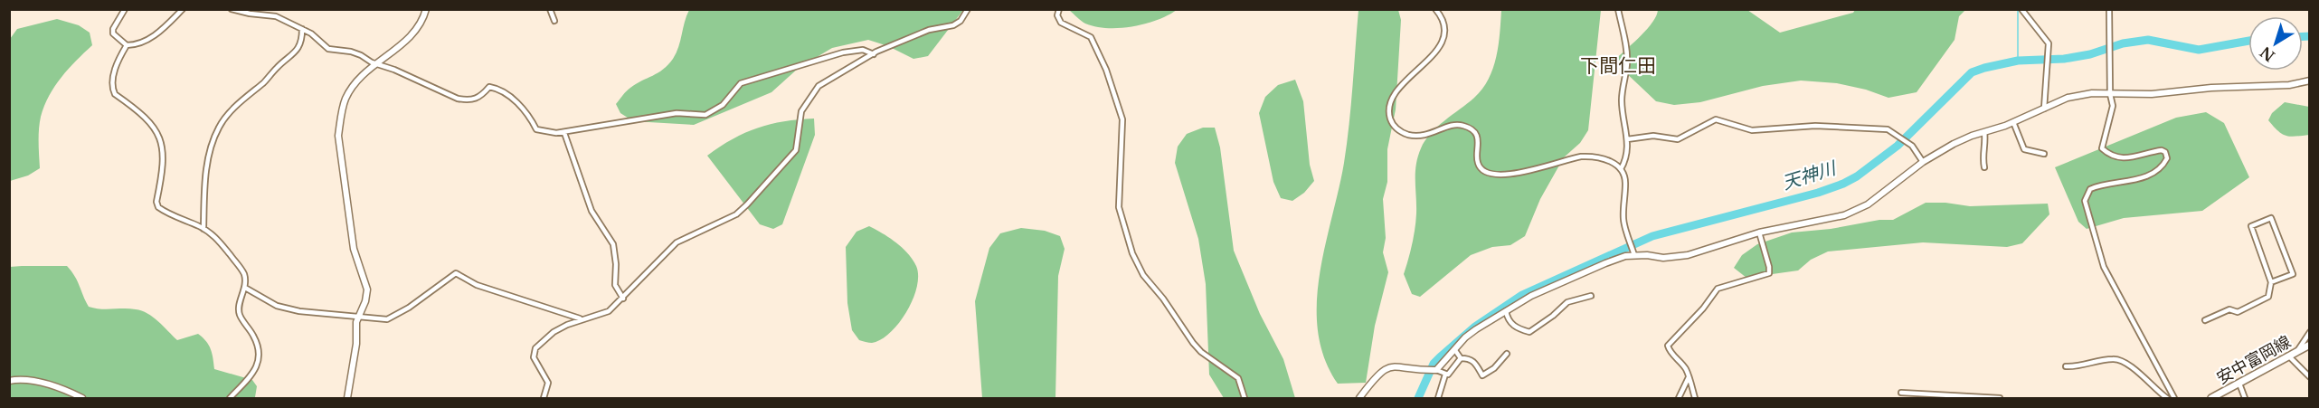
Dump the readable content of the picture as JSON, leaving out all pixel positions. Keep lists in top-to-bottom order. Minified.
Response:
{"streets":{"main road":["安中富岡線"]},"districts":["下間仁田"],"water":["天神川"],"north":"bottom left"}
